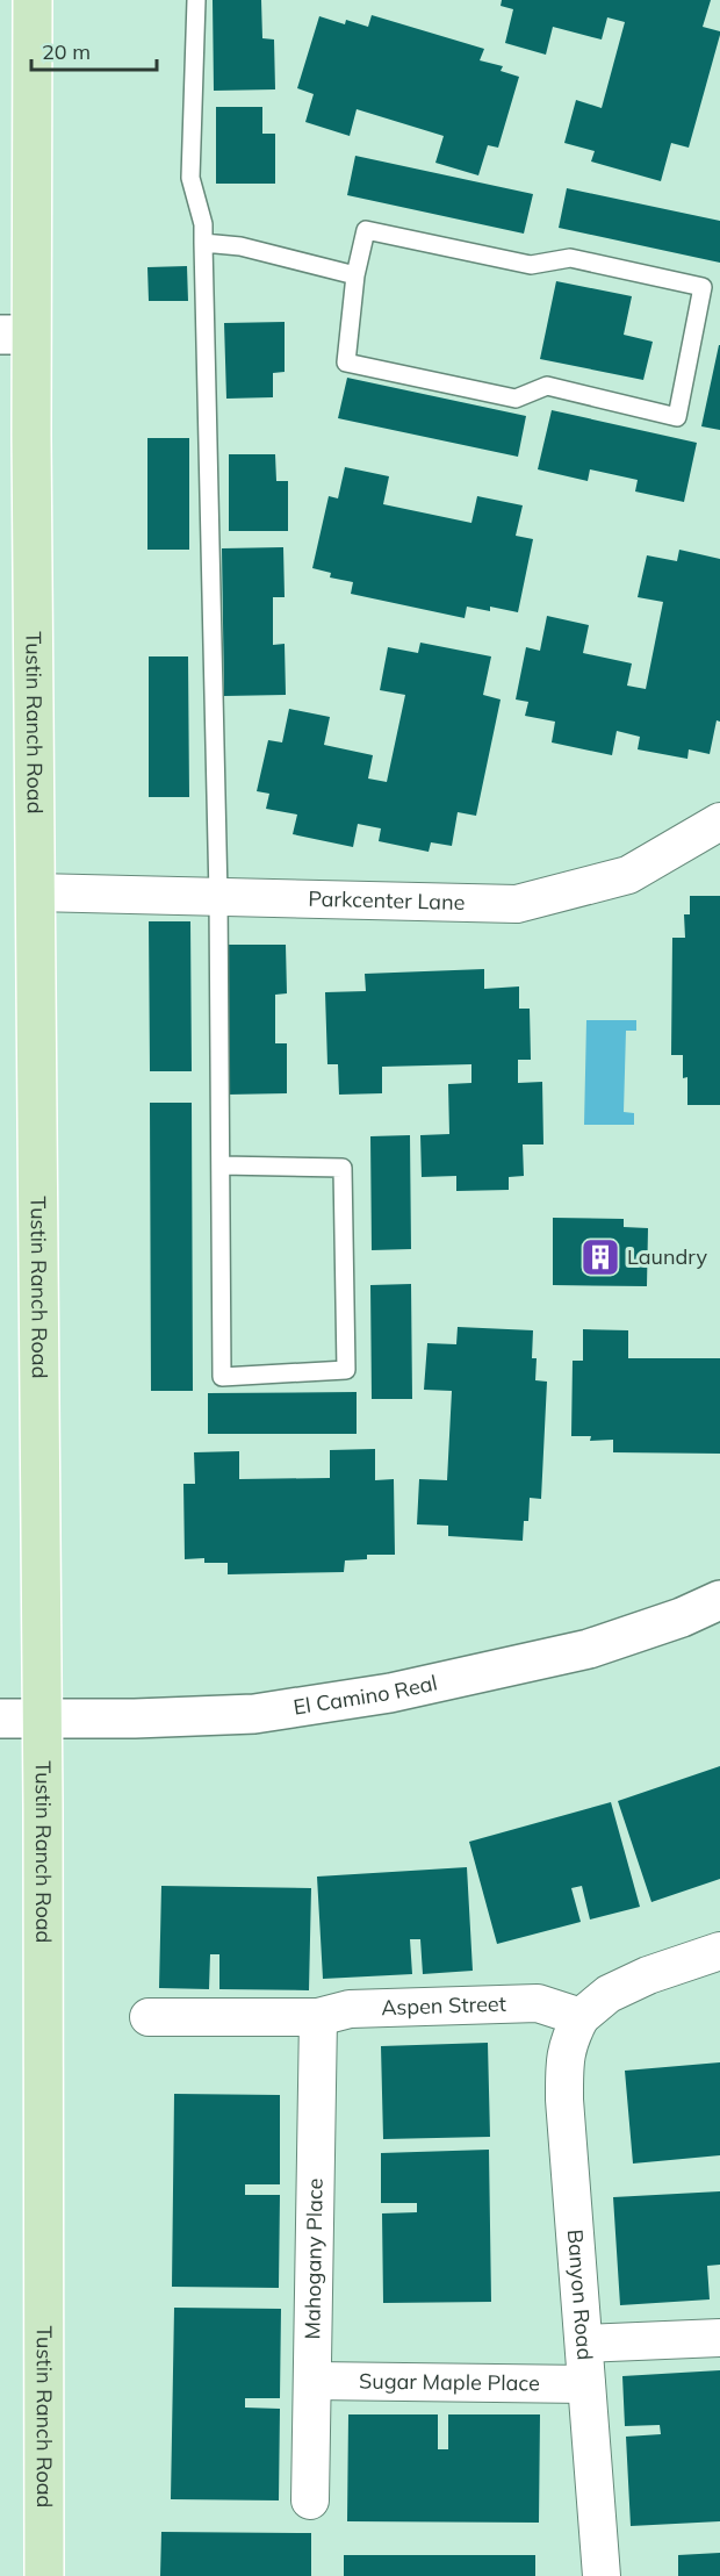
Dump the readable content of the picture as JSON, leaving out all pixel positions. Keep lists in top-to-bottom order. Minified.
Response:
{"streets":{"main road":["Tustin Ranch Road","El Camino Real"],"street":["Parkcenter Lane","Aspen Street","Mahogany Place","Banyon Road","Sugar Maple Place"]},"crossings":[["Tustin Ranch Road","Parkcenter Lane"],["Tustin Ranch Road","El Camino Real"],["Aspen Street","Mahogany Place"],["Aspen Street","Banyon Road"],["Mahogany Place","Sugar Maple Place"],["Banyon Road","Sugar Maple Place"]],"places":{"building":["Laundry"]},"scale_bar":"20 m"}
